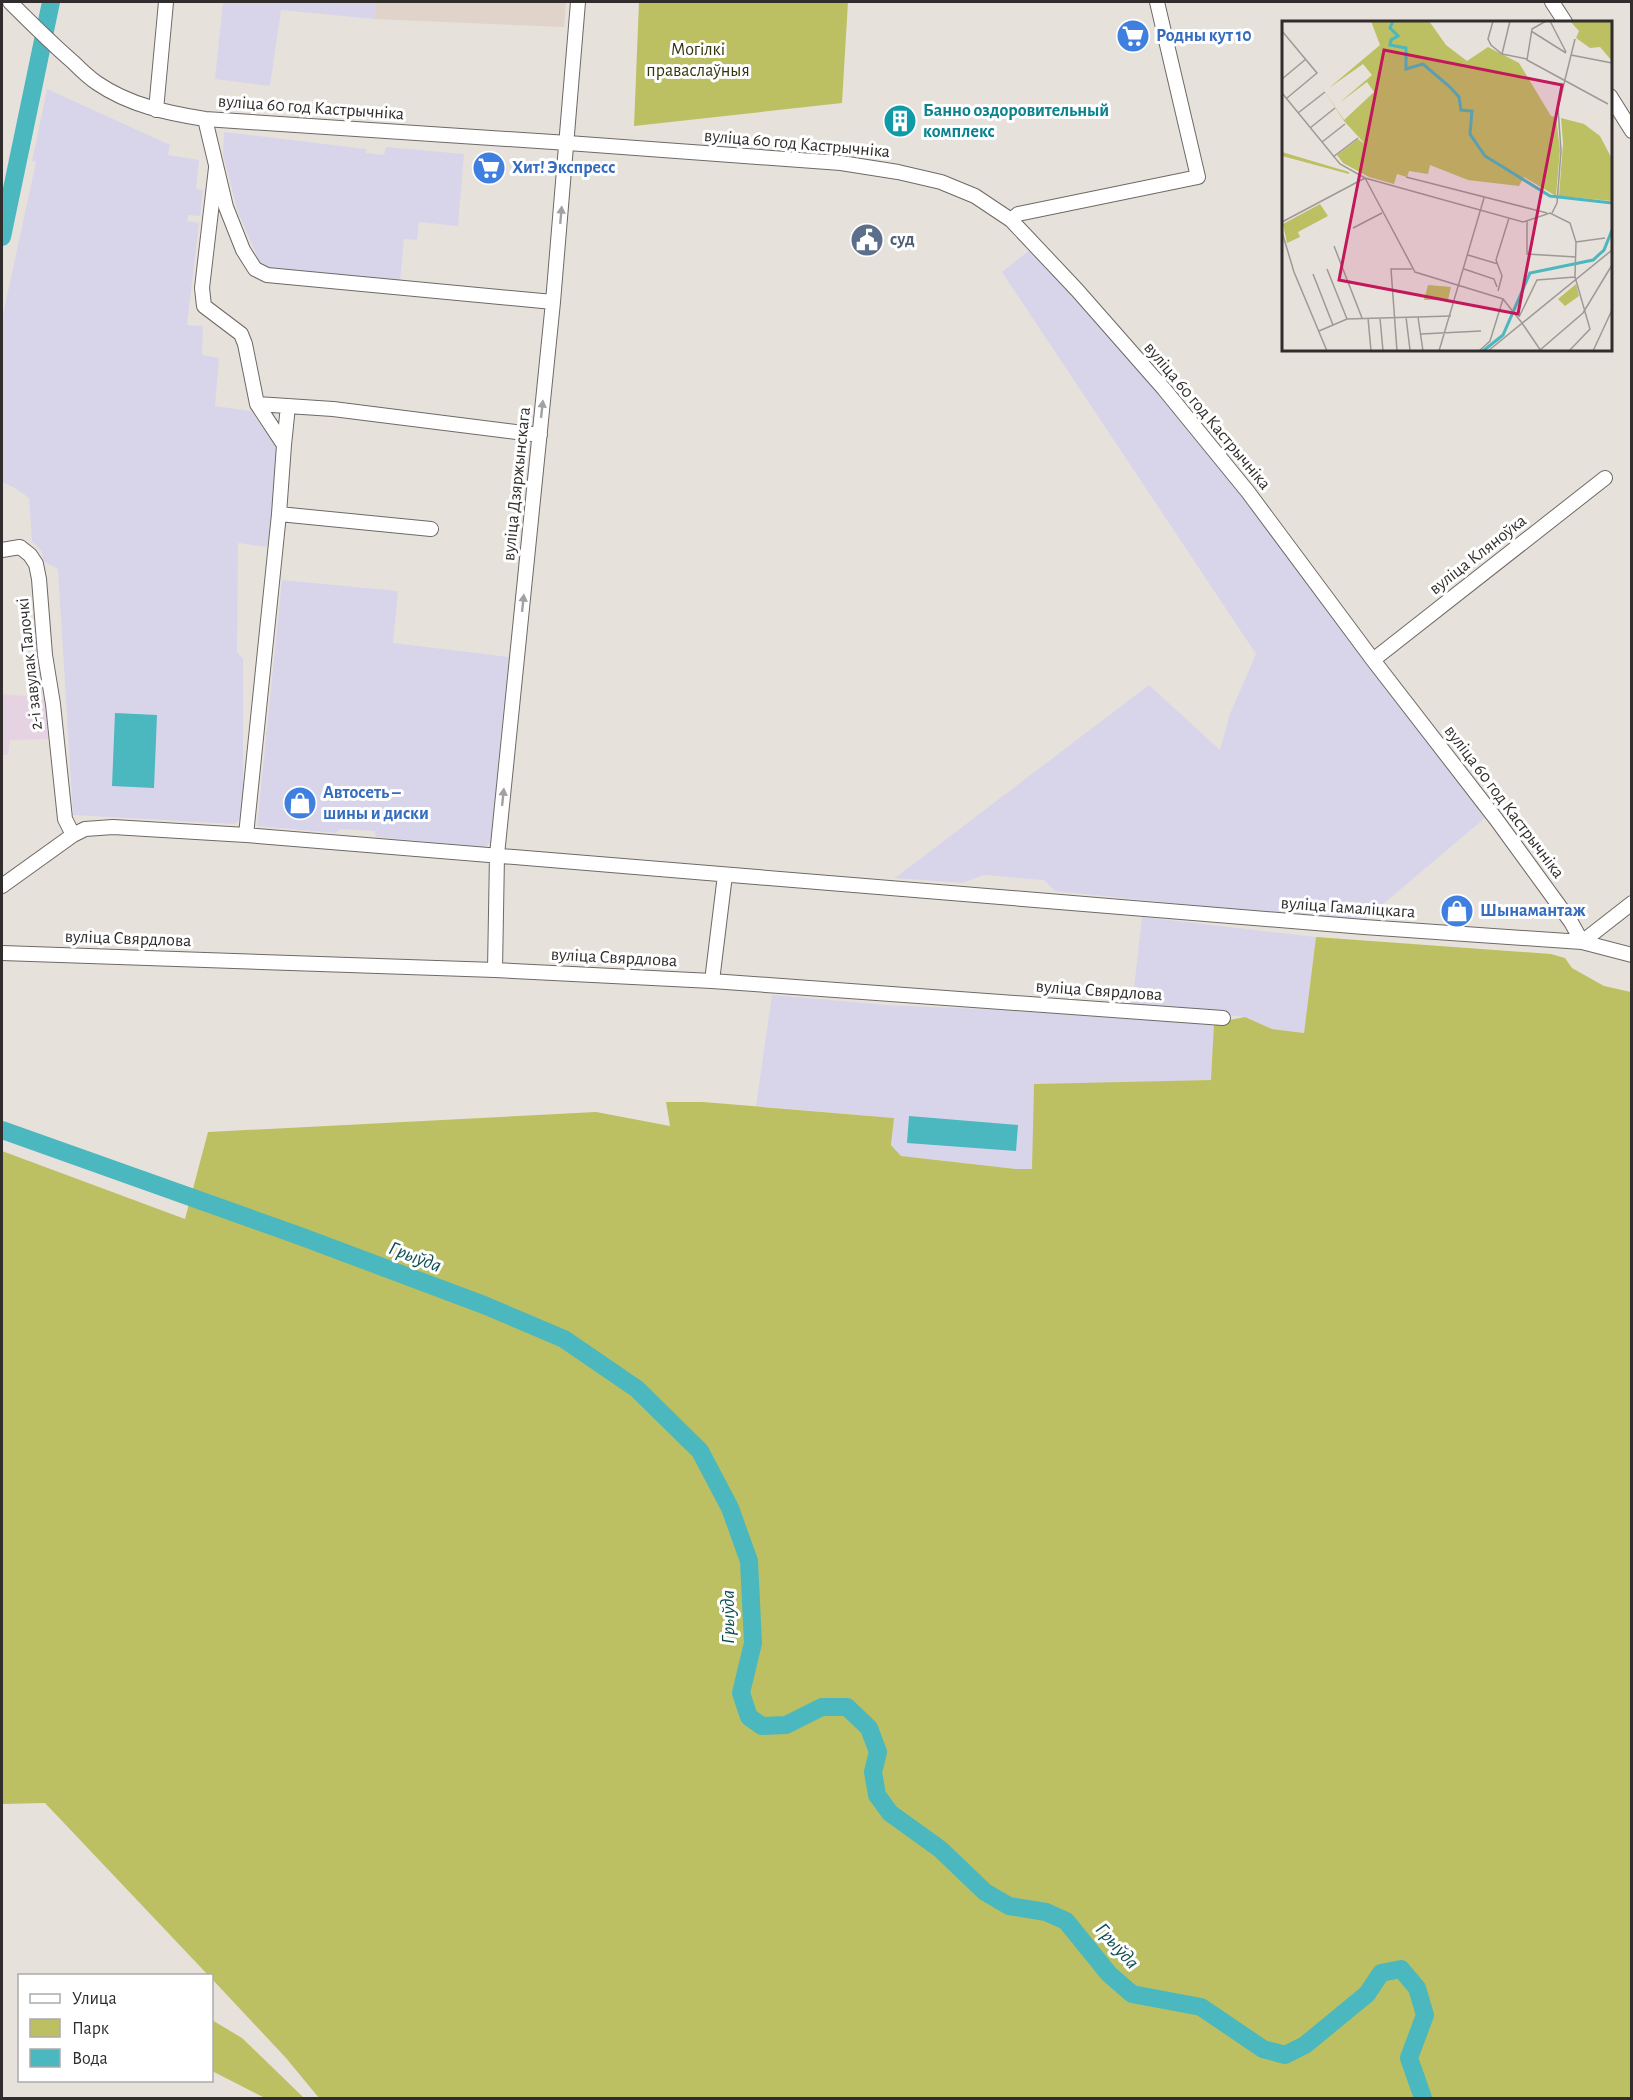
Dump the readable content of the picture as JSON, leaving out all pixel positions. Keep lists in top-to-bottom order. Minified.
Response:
{"streets":{"street":["вуліца 60 год Кастрычніка","вуліца Дзяржынскага","вуліца Кляноўка","2-і завулак Талочкі","вуліца Гамаліцкага","вуліца Свярдлова"]},"crossings":[["вуліца 60 год Кастрычніка","вуліца Дзяржынскага"],["вуліца 60 год Кастрычніка","вуліца Кляноўка"],["вуліца 60 год Кастрычніка","вуліца Гамаліцкага"],["вуліца Дзяржынскага","вуліца Свярдлова"]],"one_way":["вуліца Дзяржынскага"],"water":["Грыўда"],"parks":["Могілкі праваслаўныя"],"places":{"supermarket":["Родны кут 10","Хит! Экспресс"],"building":["Банно оздоровительный комплекс"],"public building":["суд"],"shop":["Автосеть – шины и диски","Шынамантаж"]},"legend":["Улица","Парк","Вода"]}
